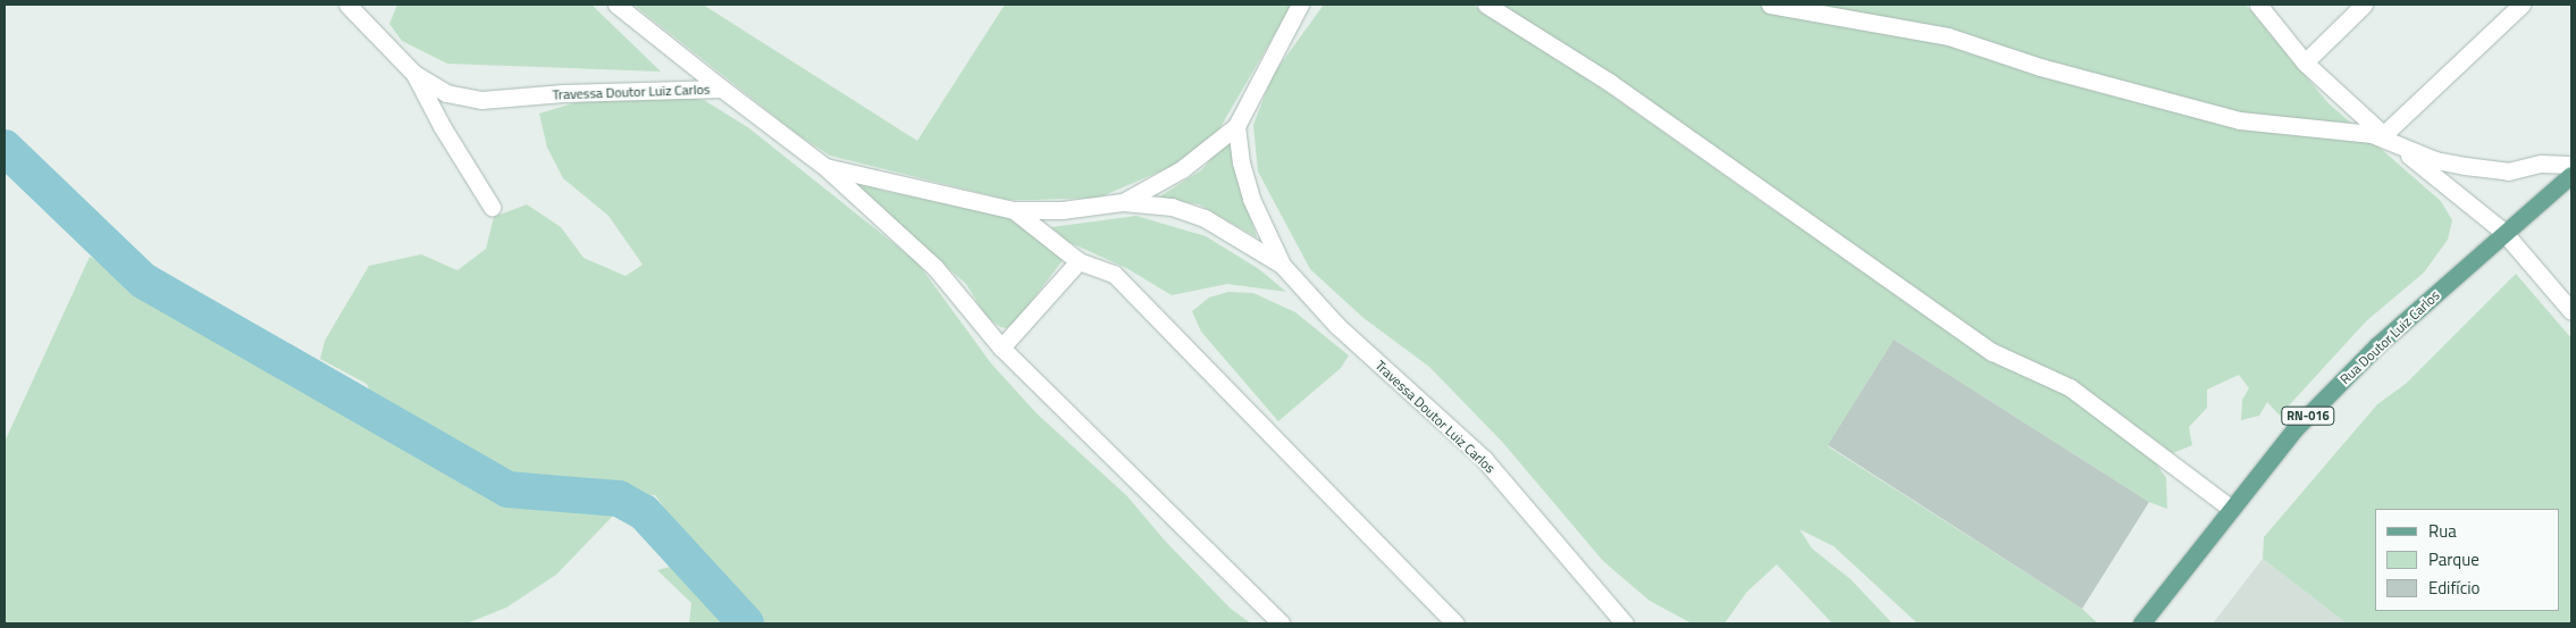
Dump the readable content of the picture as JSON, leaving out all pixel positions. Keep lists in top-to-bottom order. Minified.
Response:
{"streets":{"main road":["Rua Doutor Luiz Carlos","RN-016"],"street":["Travessa Doutor Luiz Carlos"]},"legend":["Rua","Parque","Edifício"]}
